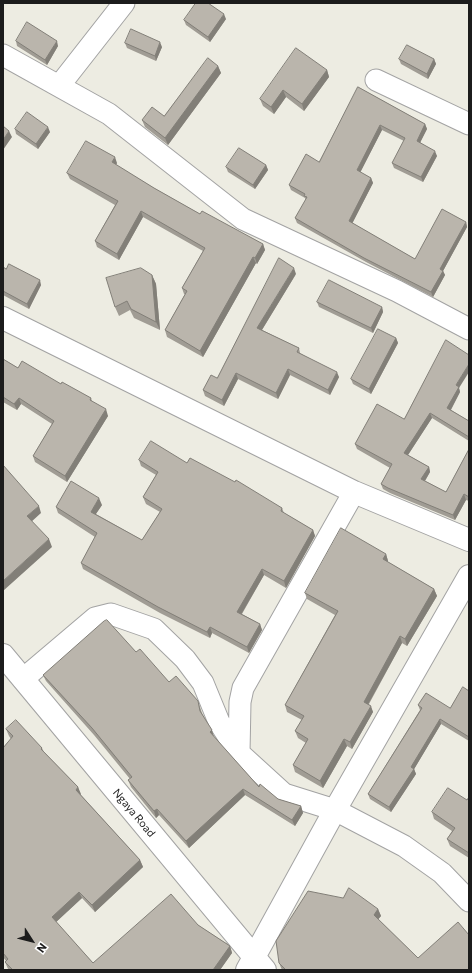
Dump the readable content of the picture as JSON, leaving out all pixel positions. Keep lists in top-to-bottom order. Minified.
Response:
{"streets":{"street":["Ngaya Road"]},"north":"bottom right"}
